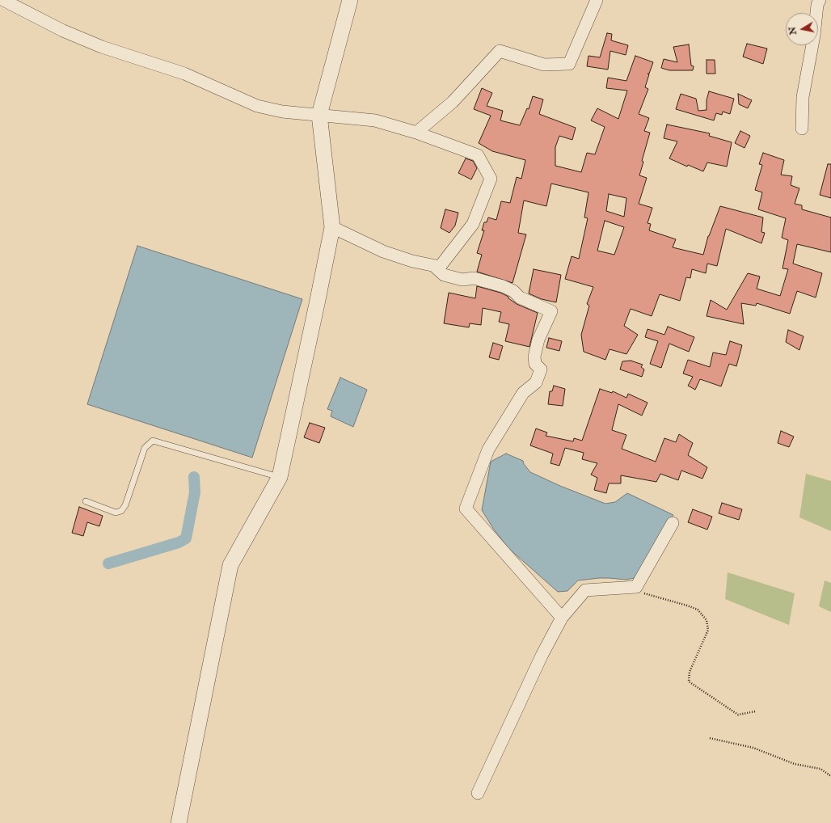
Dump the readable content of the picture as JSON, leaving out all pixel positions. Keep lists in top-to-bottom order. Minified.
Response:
{"north":"left"}
